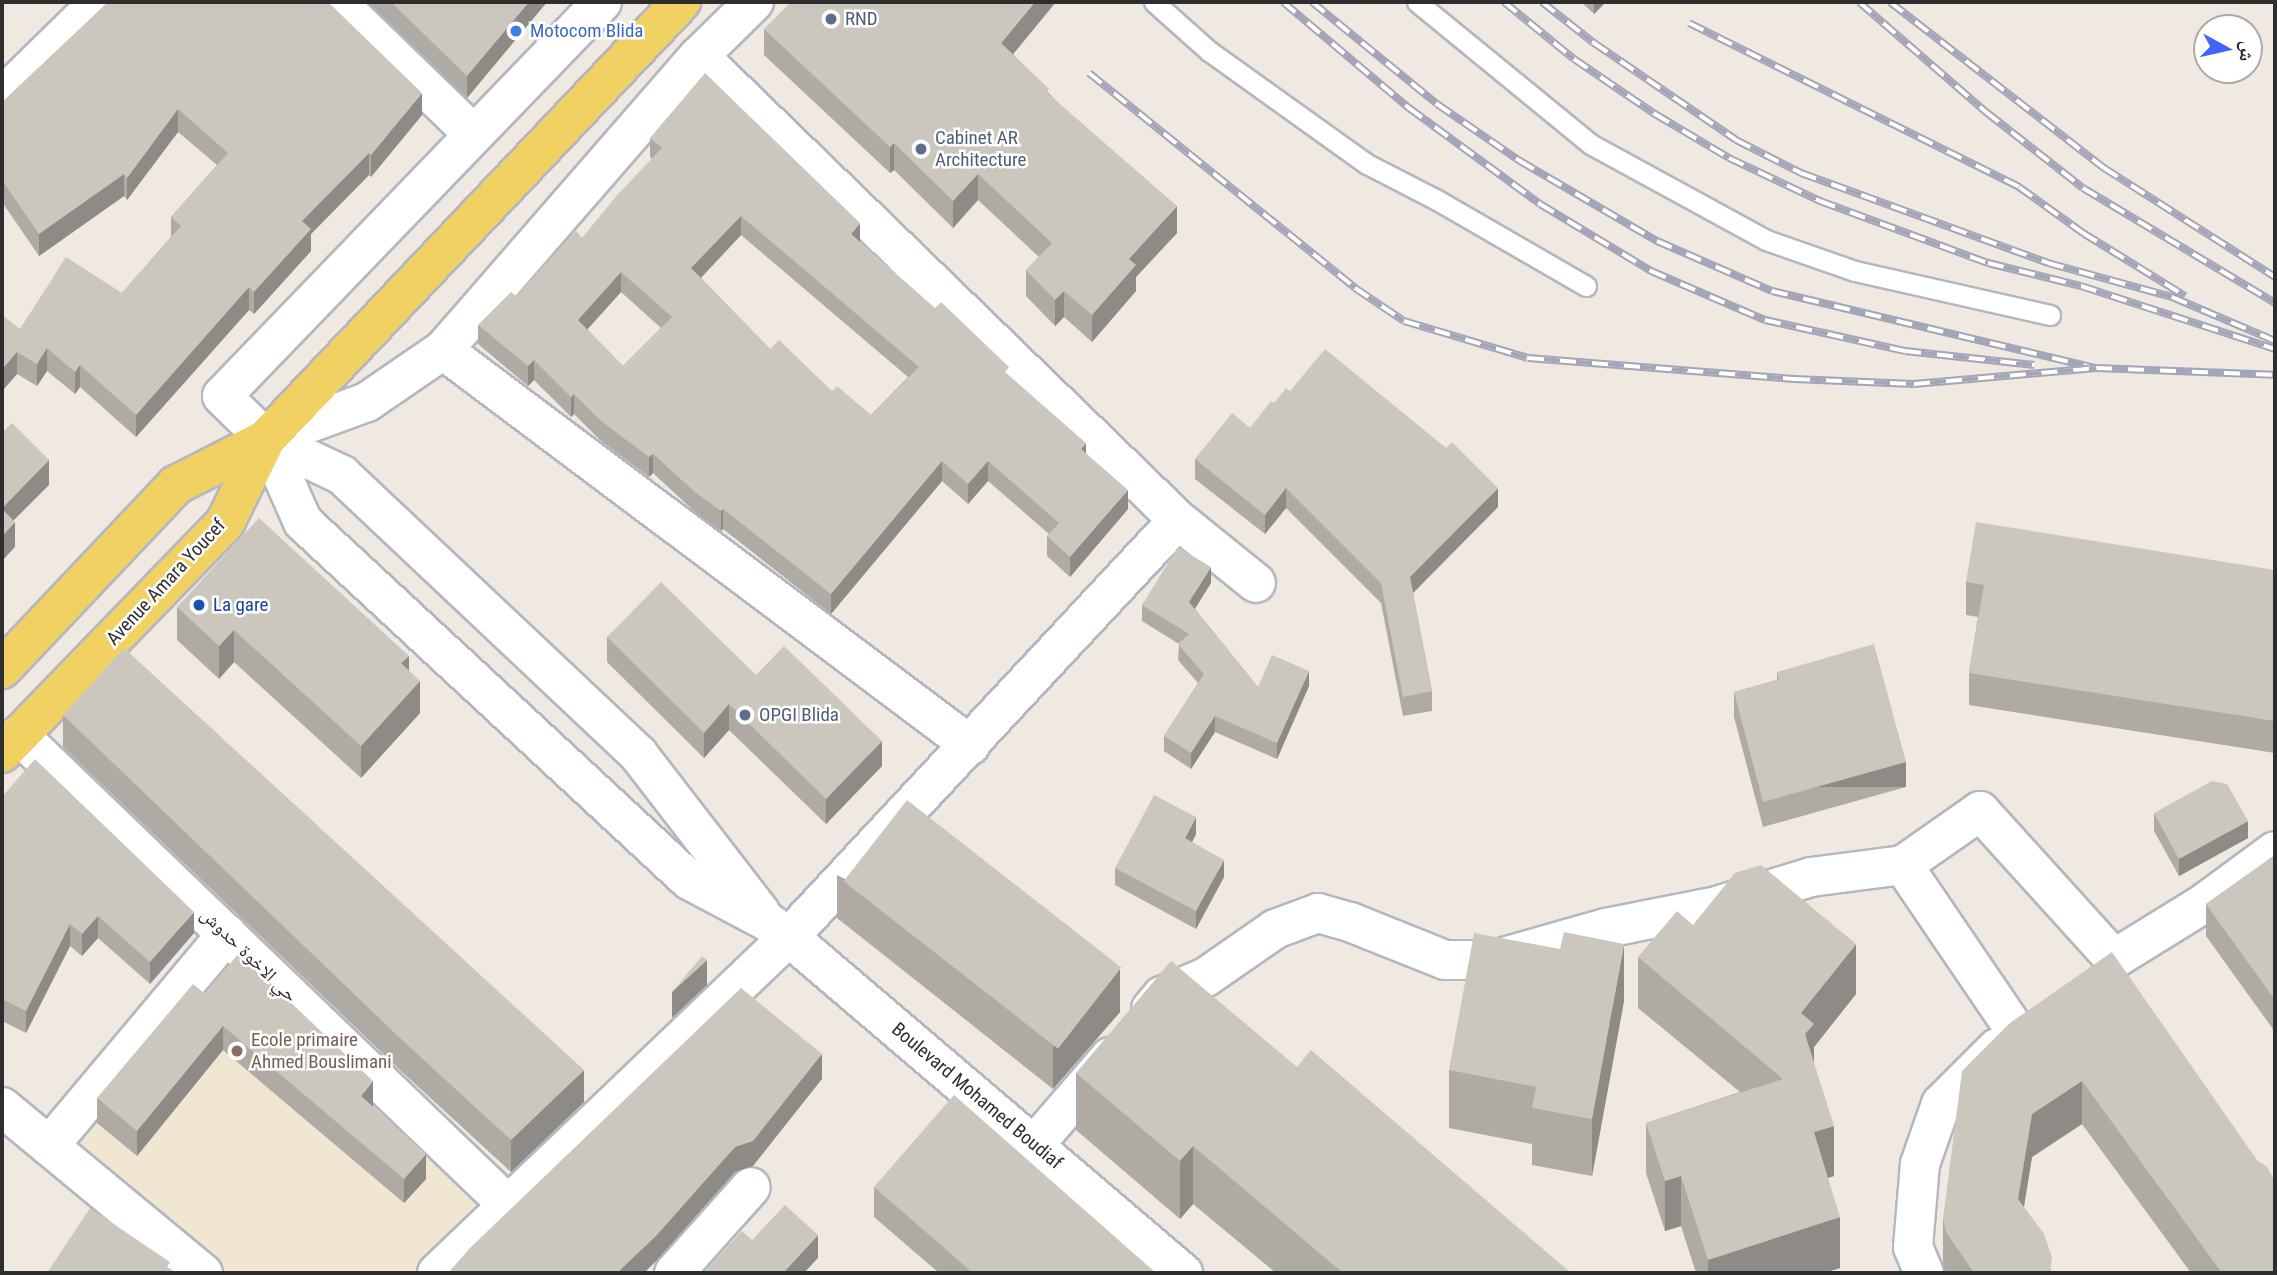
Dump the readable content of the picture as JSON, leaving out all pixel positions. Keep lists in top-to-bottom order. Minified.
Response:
{"streets":{"main road":["Avenue Amara Youcef"],"street":["حي الاخوة حدوش","Boulevard Mohamed Boudiaf"]},"crossings":[["Avenue Amara Youcef","حي الاخوة حدوش"]],"places":["RND","Motocom Blida","Cabinet AR Architecture","La gare","OPGI Blida","Ecole primaire Ahmed Bouslimani"],"north":"right"}
